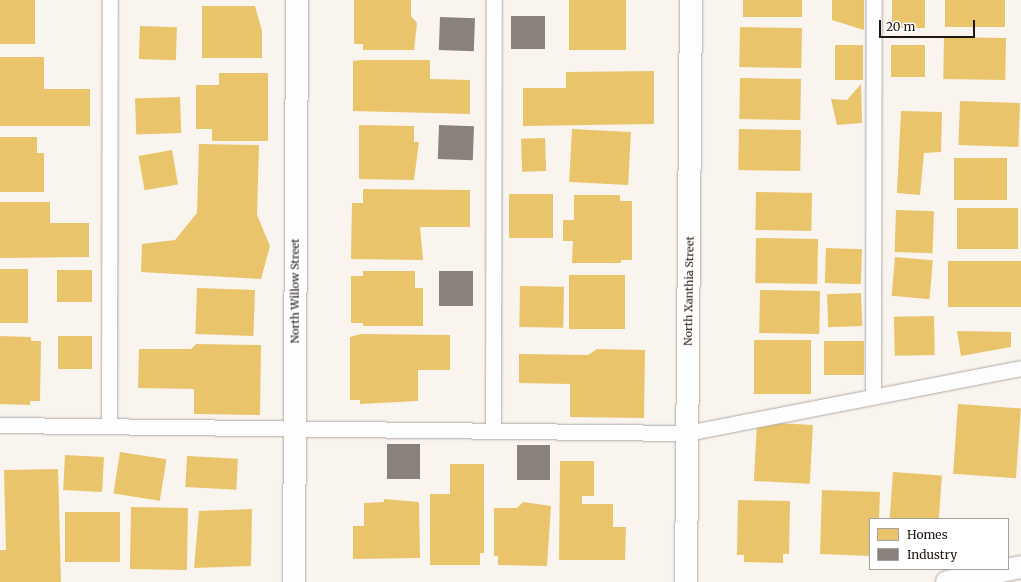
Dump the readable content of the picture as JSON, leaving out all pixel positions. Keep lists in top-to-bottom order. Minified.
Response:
{"streets":{"street":["North Willow Street","North Xanthia Street"]},"legend":["Homes","Industry"],"scale_bar":"20 m"}
